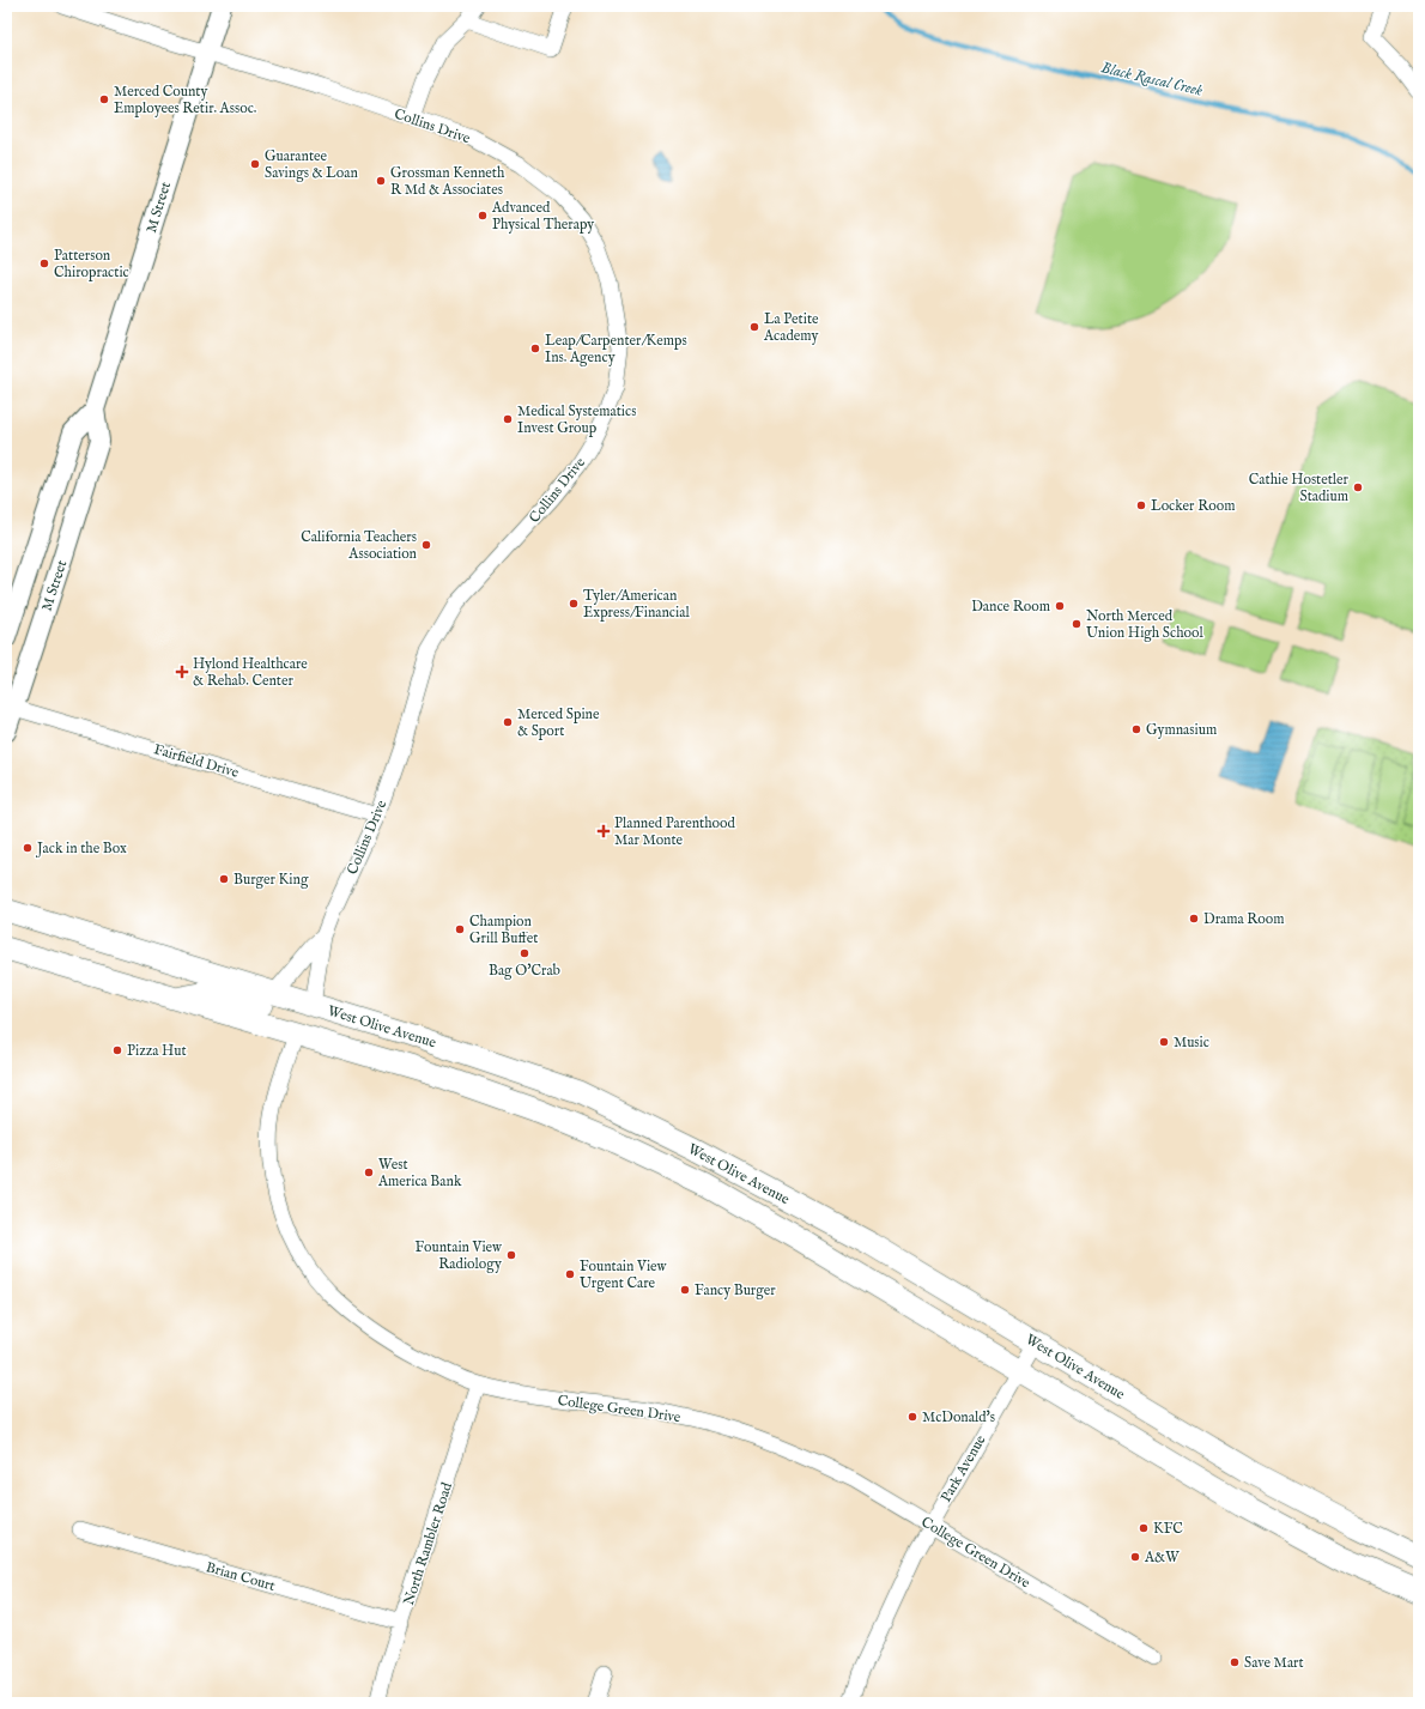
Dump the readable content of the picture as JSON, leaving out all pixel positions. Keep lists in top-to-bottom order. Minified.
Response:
{"streets":{"main road":["West Olive Avenue"],"street":["Collins Drive","M Street","Fairfield Drive","College Green Drive","Park Avenue","North Rambler Road","Brian Court"]},"crossings":[["Collins Drive","M Street"],["Collins Drive","Fairfield Drive"],["Collins Drive","West Olive Avenue"],["M Street","Fairfield Drive"],["West Olive Avenue","College Green Drive"],["West Olive Avenue","Park Avenue"],["College Green Drive","Park Avenue"],["College Green Drive","North Rambler Road"],["North Rambler Road","Brian Court"]],"water":["Black Rascal Creek"],"places":{"other":["Merced County Employees Retir. Assoc.","Guarantee Savings & Loan","Grossman Kenneth R Md & Associates","Advanced Physical Therapy","Patterson Chiropractic","La Petite Academy","Leap/Carpenter/Kemps Ins. Agency","Medical Systematics Invest Group","Cathie Hostetler Stadium","Locker Room","California Teachers Association","Tyler/American Express/Financial","Dance Room","North Merced Union High School","Merced Spine & Sport","Gymnasium","Jack in the Box","Burger King","Drama Room","Champion Grill Buffet","Bag O'Crab","Music","Pizza Hut","West America Bank","Fountain View Radiology","Fountain View Urgent Care","Fancy Burger","McDonald's","KFC","A&W","Save Mart"],"health":["Hylond Healthcare & Rehab. Center","Planned Parenthood Mar Monte"]}}
